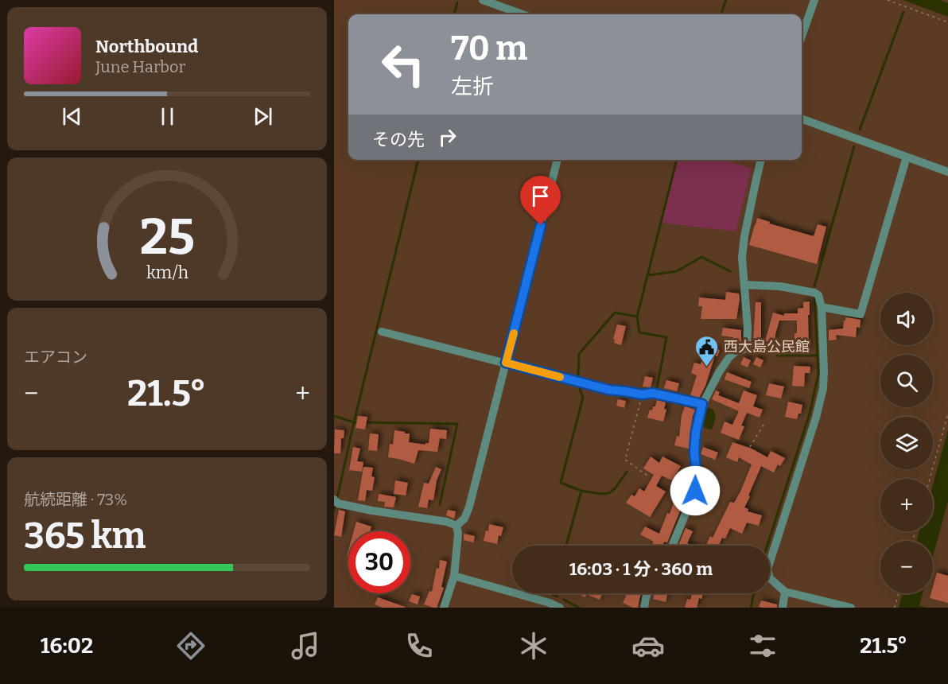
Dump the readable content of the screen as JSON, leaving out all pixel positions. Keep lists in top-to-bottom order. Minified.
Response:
{"places":{"public building":["西大島公民館"]},"page":{"turn":["70 m","左折"],"song":["Northbound","June Harbor"],"then":"その先","map_buttons":["+","−"],"tile":["エアコン",["航続距離 · 73%","365 km"]],"heat":["−","21.5°","+"],"limit":"30","trip":"16:03 · 1 分 · 360 m","tabs":["16:02","21.5°"],"gauge":["25","km/h"]}}
